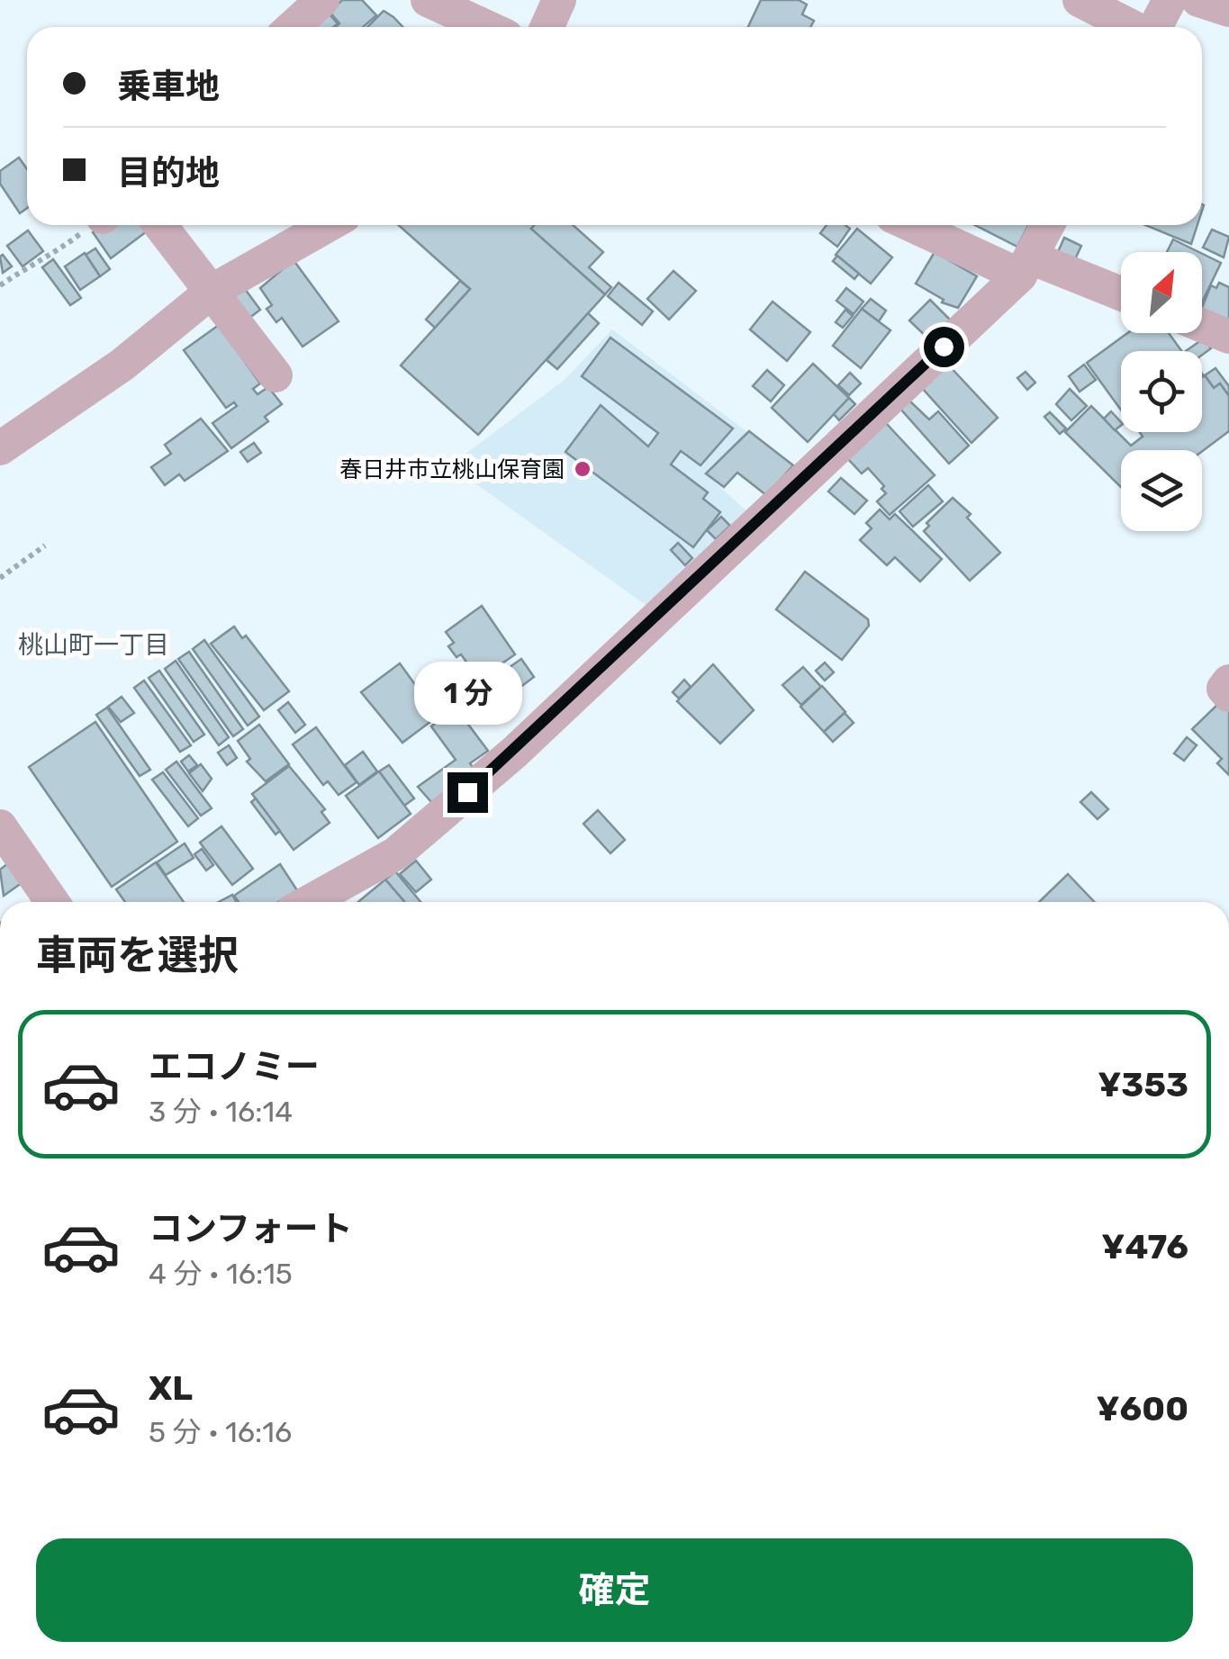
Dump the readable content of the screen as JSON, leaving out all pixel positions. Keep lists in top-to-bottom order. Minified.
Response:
{"districts":["桃山町一丁目"],"places":["春日井市立桃山保育園"],"north":"top right","page":{"banner":["乗車地","目的地"],"bubble":"1 分","heading":"車両を選択","list":[{"name":"エコノミー","note":"3 分 · 16:14","value":"¥353"},{"name":"コンフォート","note":"4 分 · 16:15","value":"¥476"},{"name":"XL","note":"5 分 · 16:16","value":"¥600"}],"buttons":"確定"}}
